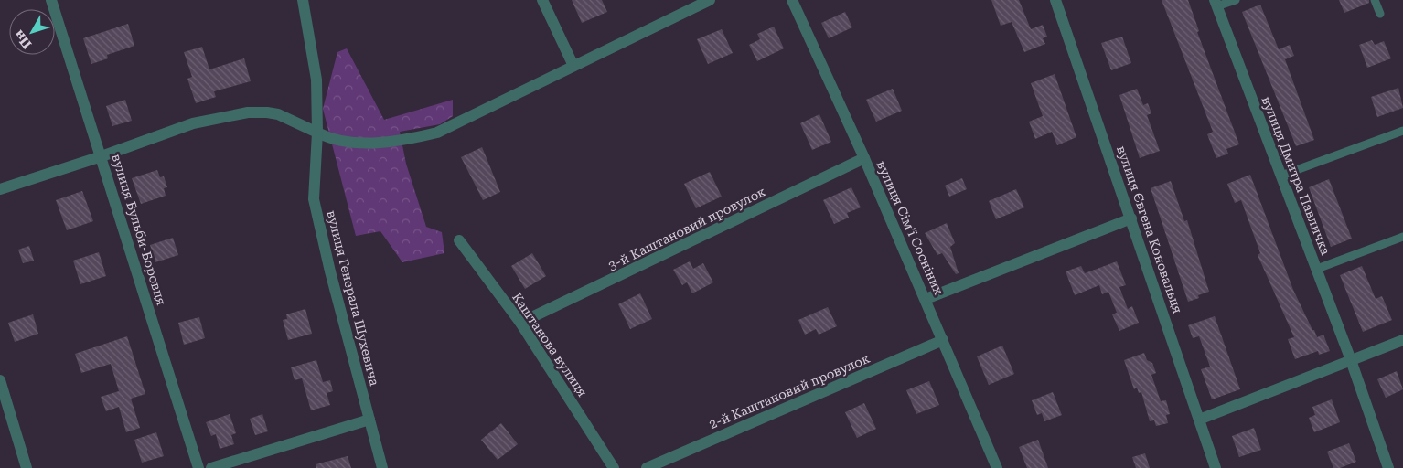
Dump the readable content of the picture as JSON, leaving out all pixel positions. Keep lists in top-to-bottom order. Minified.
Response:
{"streets":{"street":["вулиця Дмитра Павличка","вулиця Сім’ї Сосніних","3-й Каштановий провулок","вулиця Бульби-Боровця","вулиця Євгена Коновальця","вулиця Генерала Шухевича","Каштанова вулиця","2-й Каштановий провулок"]},"crossings":[["вулиця Сім’ї Сосніних","3-й Каштановий провулок"],["вулиця Сім’ї Сосніних","2-й Каштановий провулок"],["3-й Каштановий провулок","Каштанова вулиця"]],"north":"bottom left"}
